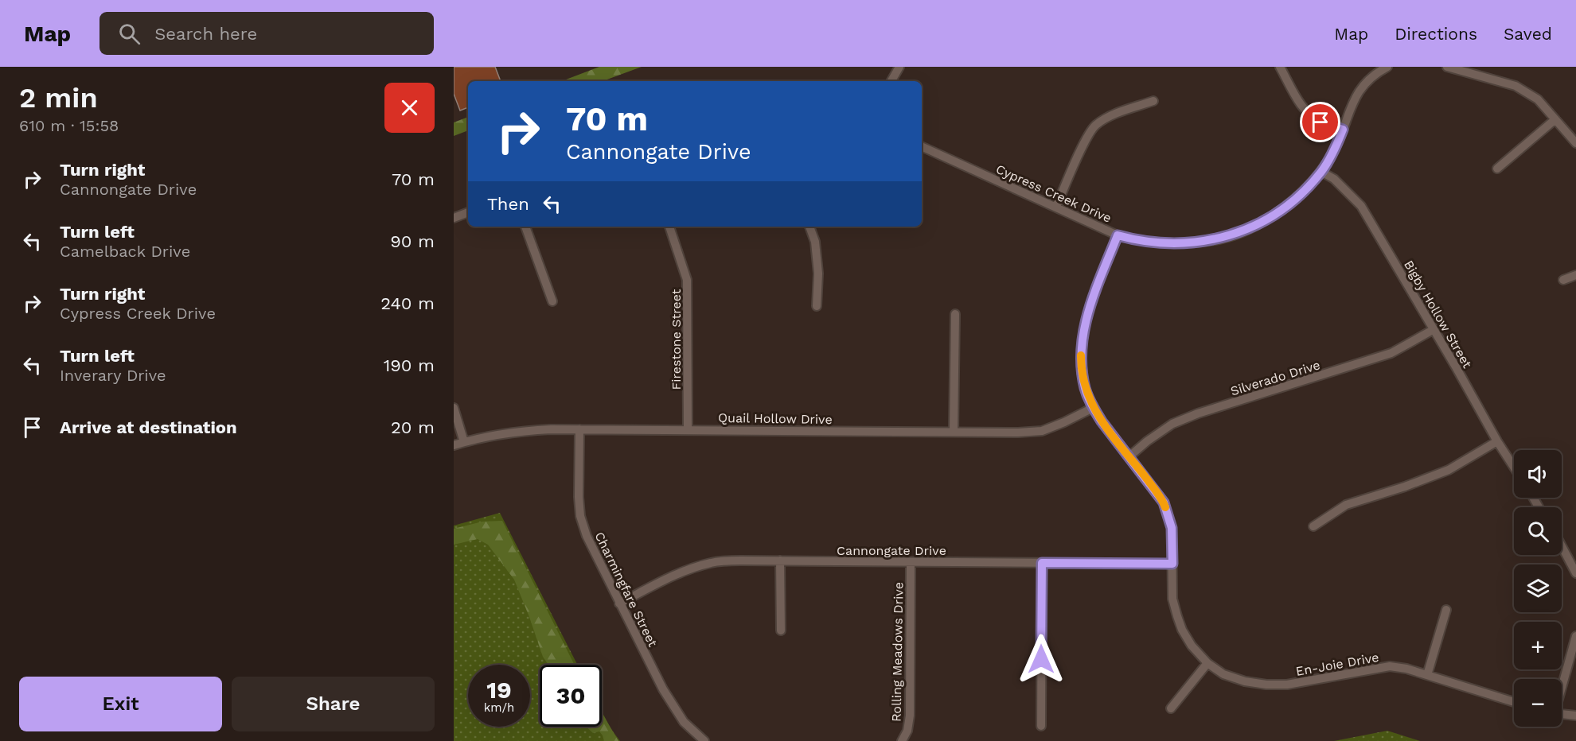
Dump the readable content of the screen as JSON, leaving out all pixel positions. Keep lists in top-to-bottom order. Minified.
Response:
{"streets":{"street":["Cypress Creek Drive","Bigby Hollow Street","Firestone Street","Silverado Drive","Quail Hollow Drive","Cannongate Drive","Charmingfare Street","Rolling Meadows Drive","En-Joie Drive"]},"crossings":[["Cypress Creek Drive","Bigby Hollow Street"],["Cypress Creek Drive","En-Joie Drive"],["Bigby Hollow Street","Silverado Drive"],["Firestone Street","Quail Hollow Drive"],["Silverado Drive","En-Joie Drive"],["Quail Hollow Drive","Charmingfare Street"],["Quail Hollow Drive","En-Joie Drive"],["Cannongate Drive","Charmingfare Street"],["Cannongate Drive","Rolling Meadows Drive"],["Cannongate Drive","En-Joie Drive"]],"page":{"header":"Map","search":"Search here","nav":["Map","Directions","Saved"],"heading":["2 min","610 m · 15:58"],"turn":["70 m","Cannongate Drive"],"list":[{"name":"Turn right","note":"Cannongate Drive","value":"70 m"},{"name":"Turn left","note":"Camelback Drive","value":"90 m"},{"name":"Turn right","note":"Cypress Creek Drive","value":"240 m"},{"name":"Turn left","note":"Inverary Drive","value":"190 m"},{"name":"Arrive at destination","value":"20 m"}],"then":"Then","map_buttons":["+","−"],"speed":"19 km/h","limit":"30","buttons":["Exit","Share"]}}
